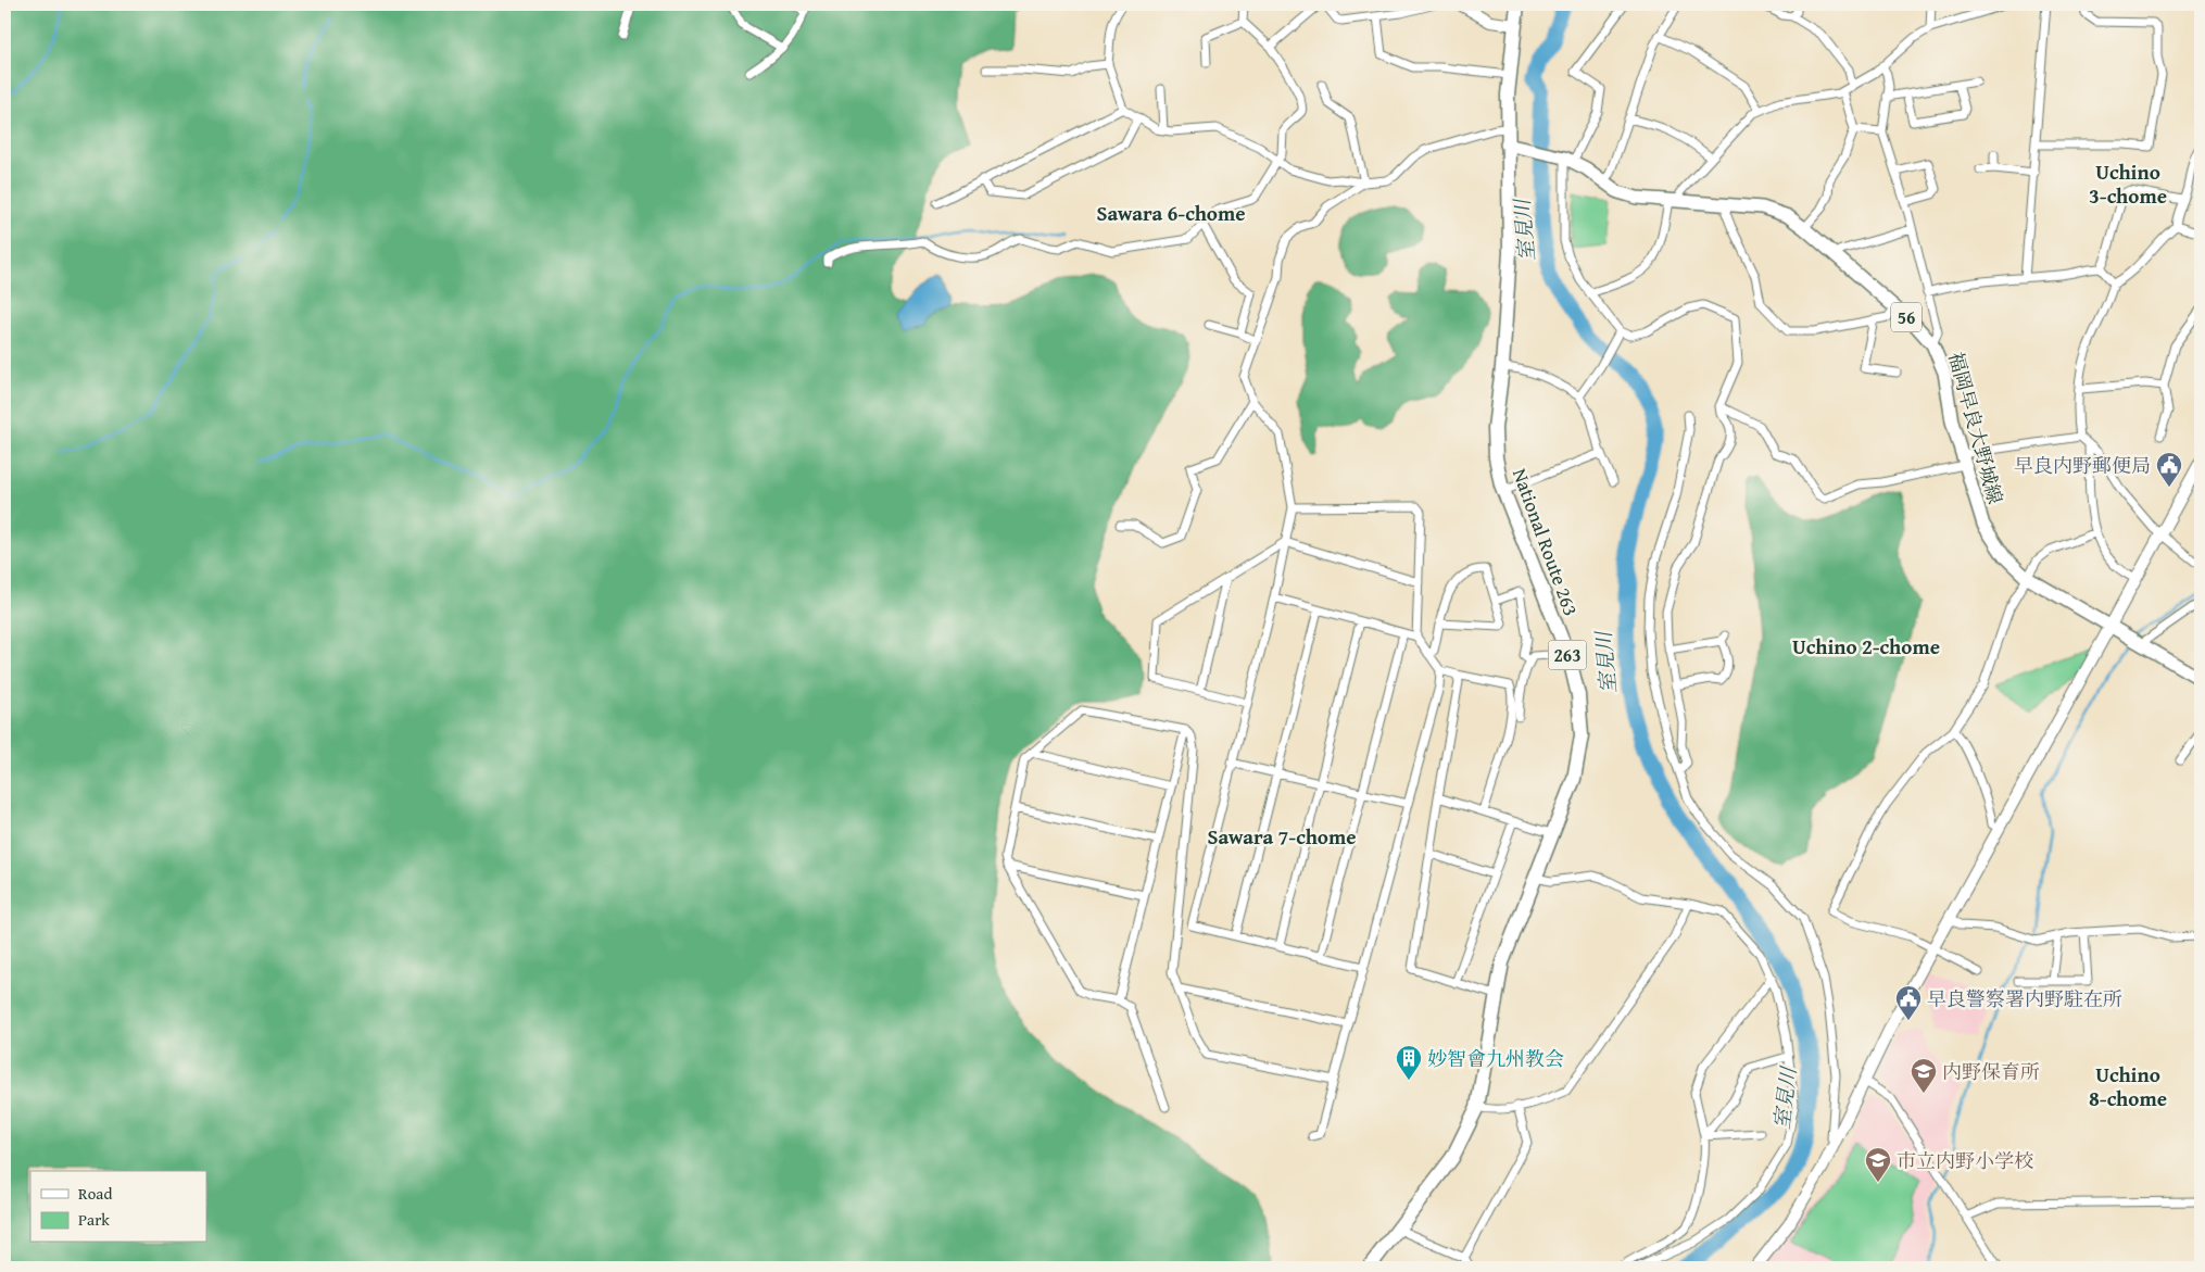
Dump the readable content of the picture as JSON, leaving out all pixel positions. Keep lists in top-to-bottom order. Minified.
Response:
{"streets":{"highway":["National Route 263","263"],"main road":["56","福岡早良大野城線"]},"crossings":[["56","福岡早良大野城線"],["56","National Route 263"]],"districts":["Uchino 3-chome","Sawara 6-chome","Uchino 2-chome","Sawara 7-chome","Uchino 8-chome"],"water":["室見川"],"places":{"public building":["早良内野郵便局","早良警察署内野駐在所"],"building":["妙智會九州教会"],"school or university":["内野保育所","市立内野小学校"]},"legend":["Road","Park"]}
